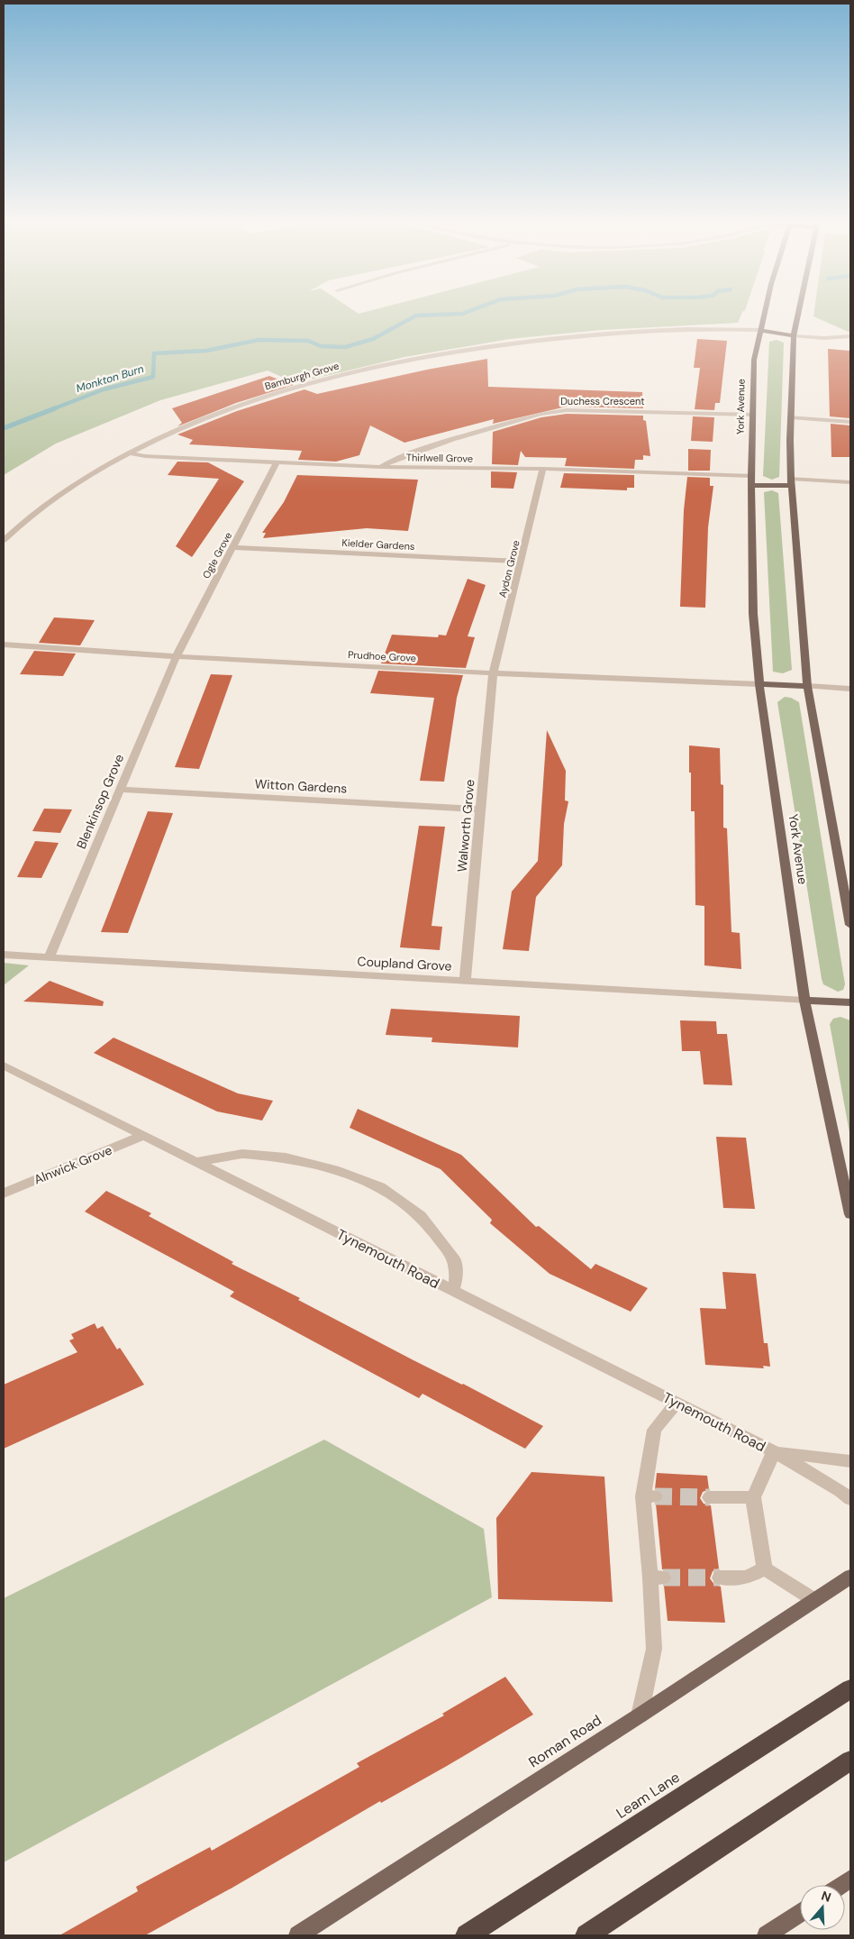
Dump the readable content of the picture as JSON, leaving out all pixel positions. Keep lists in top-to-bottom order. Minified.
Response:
{"streets":{"highway":["Leam Lane"],"main road":["York Avenue","Roman Road"],"street":["Bamburgh Grove","Duchess Crescent","Thirlwell Grove","Kielder Gardens","Ogle Grove","Aydon Grove","Prudhoe Grove","Witton Gardens","Blenkinsop Grove","Walworth Grove","Coupland Grove","Alnwick Grove","Tynemouth Road"]},"crossings":[["Bamburgh Grove","York Avenue"],["Bamburgh Grove","Thirlwell Grove"],["Duchess Crescent","York Avenue"],["Duchess Crescent","Thirlwell Grove"],["York Avenue","Thirlwell Grove"],["York Avenue","Prudhoe Grove"],["York Avenue","Coupland Grove"],["Thirlwell Grove","Ogle Grove"],["Thirlwell Grove","Aydon Grove"],["Kielder Gardens","Ogle Grove"],["Kielder Gardens","Aydon Grove"],["Ogle Grove","Prudhoe Grove"],["Ogle Grove","Blenkinsop Grove"],["Aydon Grove","Prudhoe Grove"],["Aydon Grove","Walworth Grove"],["Prudhoe Grove","Blenkinsop Grove"],["Prudhoe Grove","Walworth Grove"],["Witton Gardens","Blenkinsop Grove"],["Witton Gardens","Walworth Grove"],["Blenkinsop Grove","Coupland Grove"],["Walworth Grove","Coupland Grove"],["Alnwick Grove","Tynemouth Road"]],"water":["Monkton Burn"],"north":"top"}
